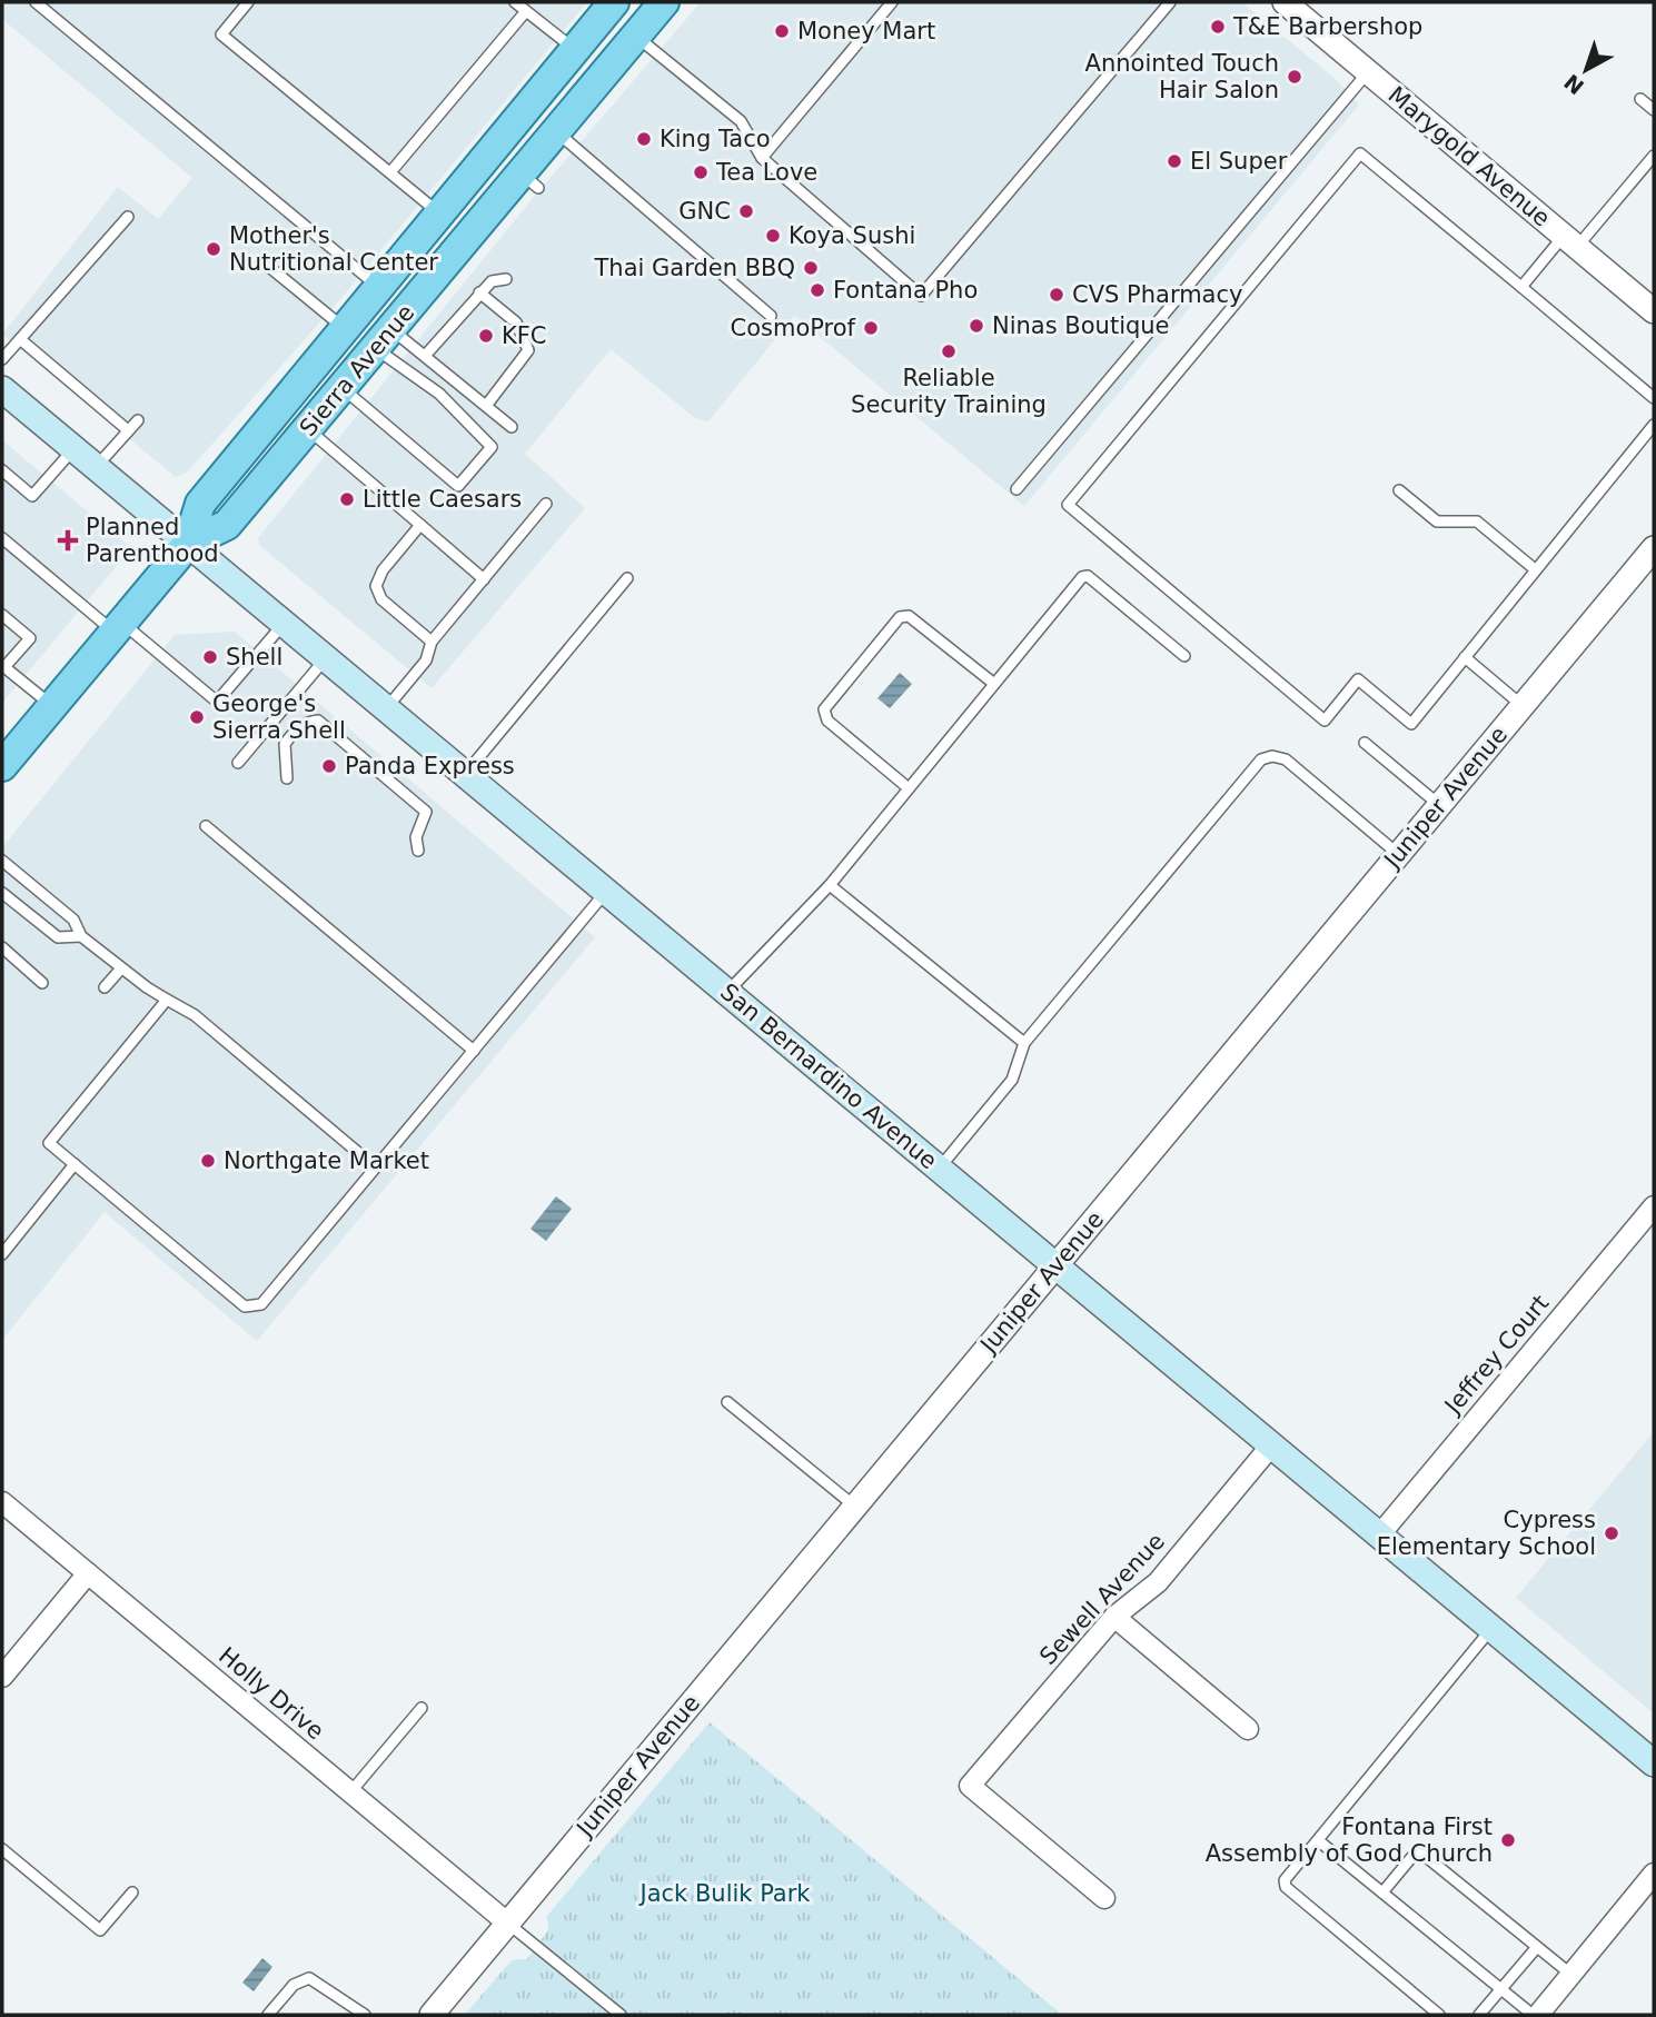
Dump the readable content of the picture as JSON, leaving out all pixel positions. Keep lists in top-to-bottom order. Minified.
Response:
{"streets":{"main road":["Sierra Avenue","San Bernardino Avenue"],"street":["Marygold Avenue","Juniper Avenue","Jeffrey Court","Sewell Avenue","Holly Drive"]},"crossings":[["Sierra Avenue","San Bernardino Avenue"],["Juniper Avenue","San Bernardino Avenue"],["Juniper Avenue","Holly Drive"],["San Bernardino Avenue","Jeffrey Court"],["San Bernardino Avenue","Sewell Avenue"]],"parks":["Jack Bulik Park"],"places":{"other":["T&E Barbershop","Money Mart","Annointed Touch Hair Salon","King Taco","El Super","Tea Love","GNC","Koya Sushi","Mother's Nutritional Center","Thai Garden BBQ","Fontana Pho","CVS Pharmacy","Ninas Boutique","CosmoProf","KFC","Reliable Security Training","Little Caesars","Shell","George's Sierra Shell","Panda Express","Northgate Market","Cypress Elementary School","Fontana First Assembly of God Church"],"health":["Planned Parenthood"]},"north":"bottom left"}
